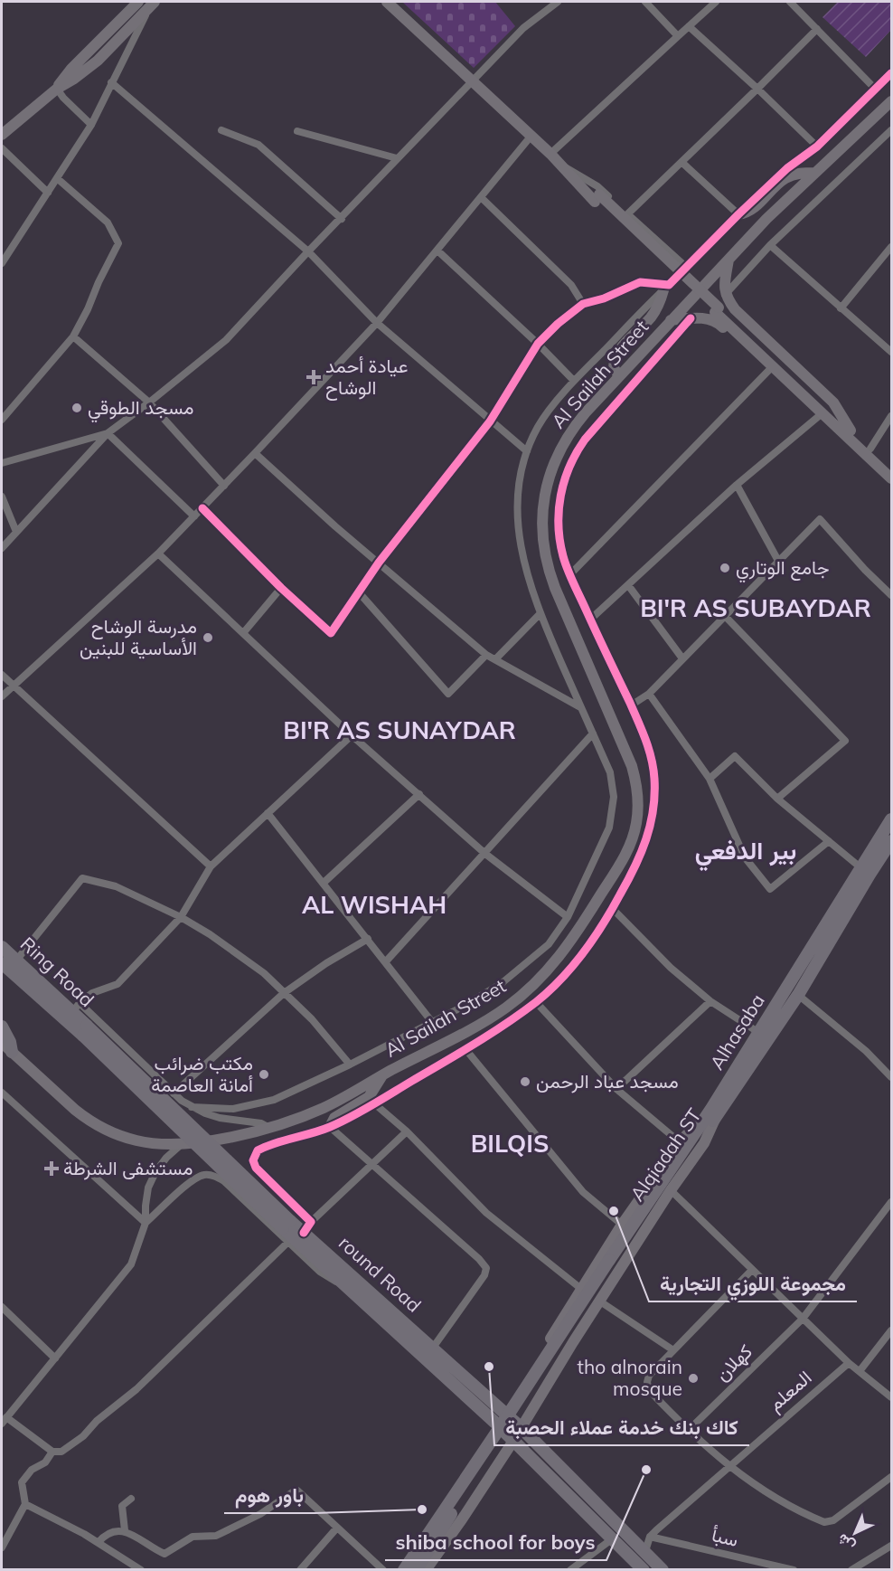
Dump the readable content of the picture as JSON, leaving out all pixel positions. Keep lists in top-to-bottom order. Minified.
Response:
{"streets":{"main road":["Al Sailah Street","Ring Road","Alhasaba","Alqiadah ST","round Road"],"street":["كهلان","المعلم","سبأ"]},"crossings":[["Ring Road","round Road"],["Alhasaba","Alqiadah ST"],["المعلم","سبأ"]],"districts":["BI'R AS SUBAYDAR","BI'R AS SUNAYDAR","بير الدفعي","AL WISHAH","BILQIS"],"places":{"health":["عيادة أحمد الوشاح","مستشفى الشرطة"],"other":["مسجد الطوقي","جامع الوتاري","مدرسة الوشاح الأساسية للبنين","مكتب ضرائب أمانة العاصمة","مسجد عباد الرحمن","مجموعة اللوزي التجارية","كاك بنك خدمة عملاء الحصبة","tho alnorain mosque","shiba school for boys","باور هوم"]},"north":"bottom left"}
